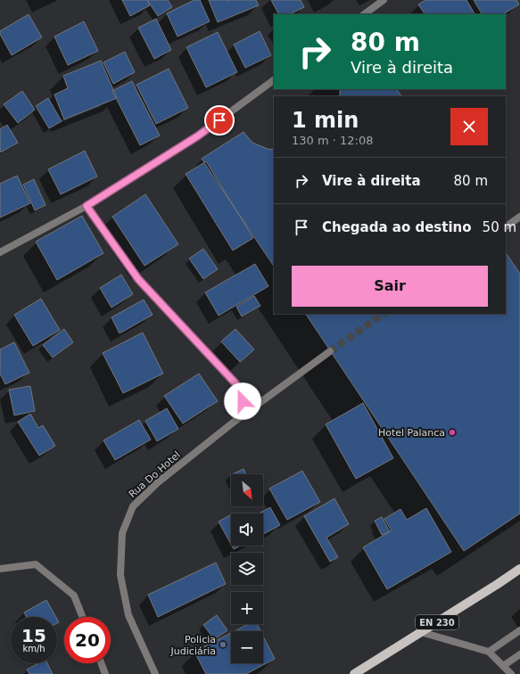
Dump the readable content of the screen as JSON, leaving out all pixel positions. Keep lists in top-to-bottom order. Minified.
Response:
{"streets":{"main road":["EN 230"],"street":["Rua Do Hotel"]},"places":["Hotel Palanca","Policia Judiciária"],"north":"bottom right","page":{"turn":["80 m","Vire à direita"],"heading":["1 min","130 m · 12:08"],"list":[{"name":"Vire à direita","value":"80 m"},{"name":"Chegada ao destino","value":"50 m"}],"buttons":"Sair","map_buttons":["+","−"],"speed":"15 km/h","limit":"20"}}
